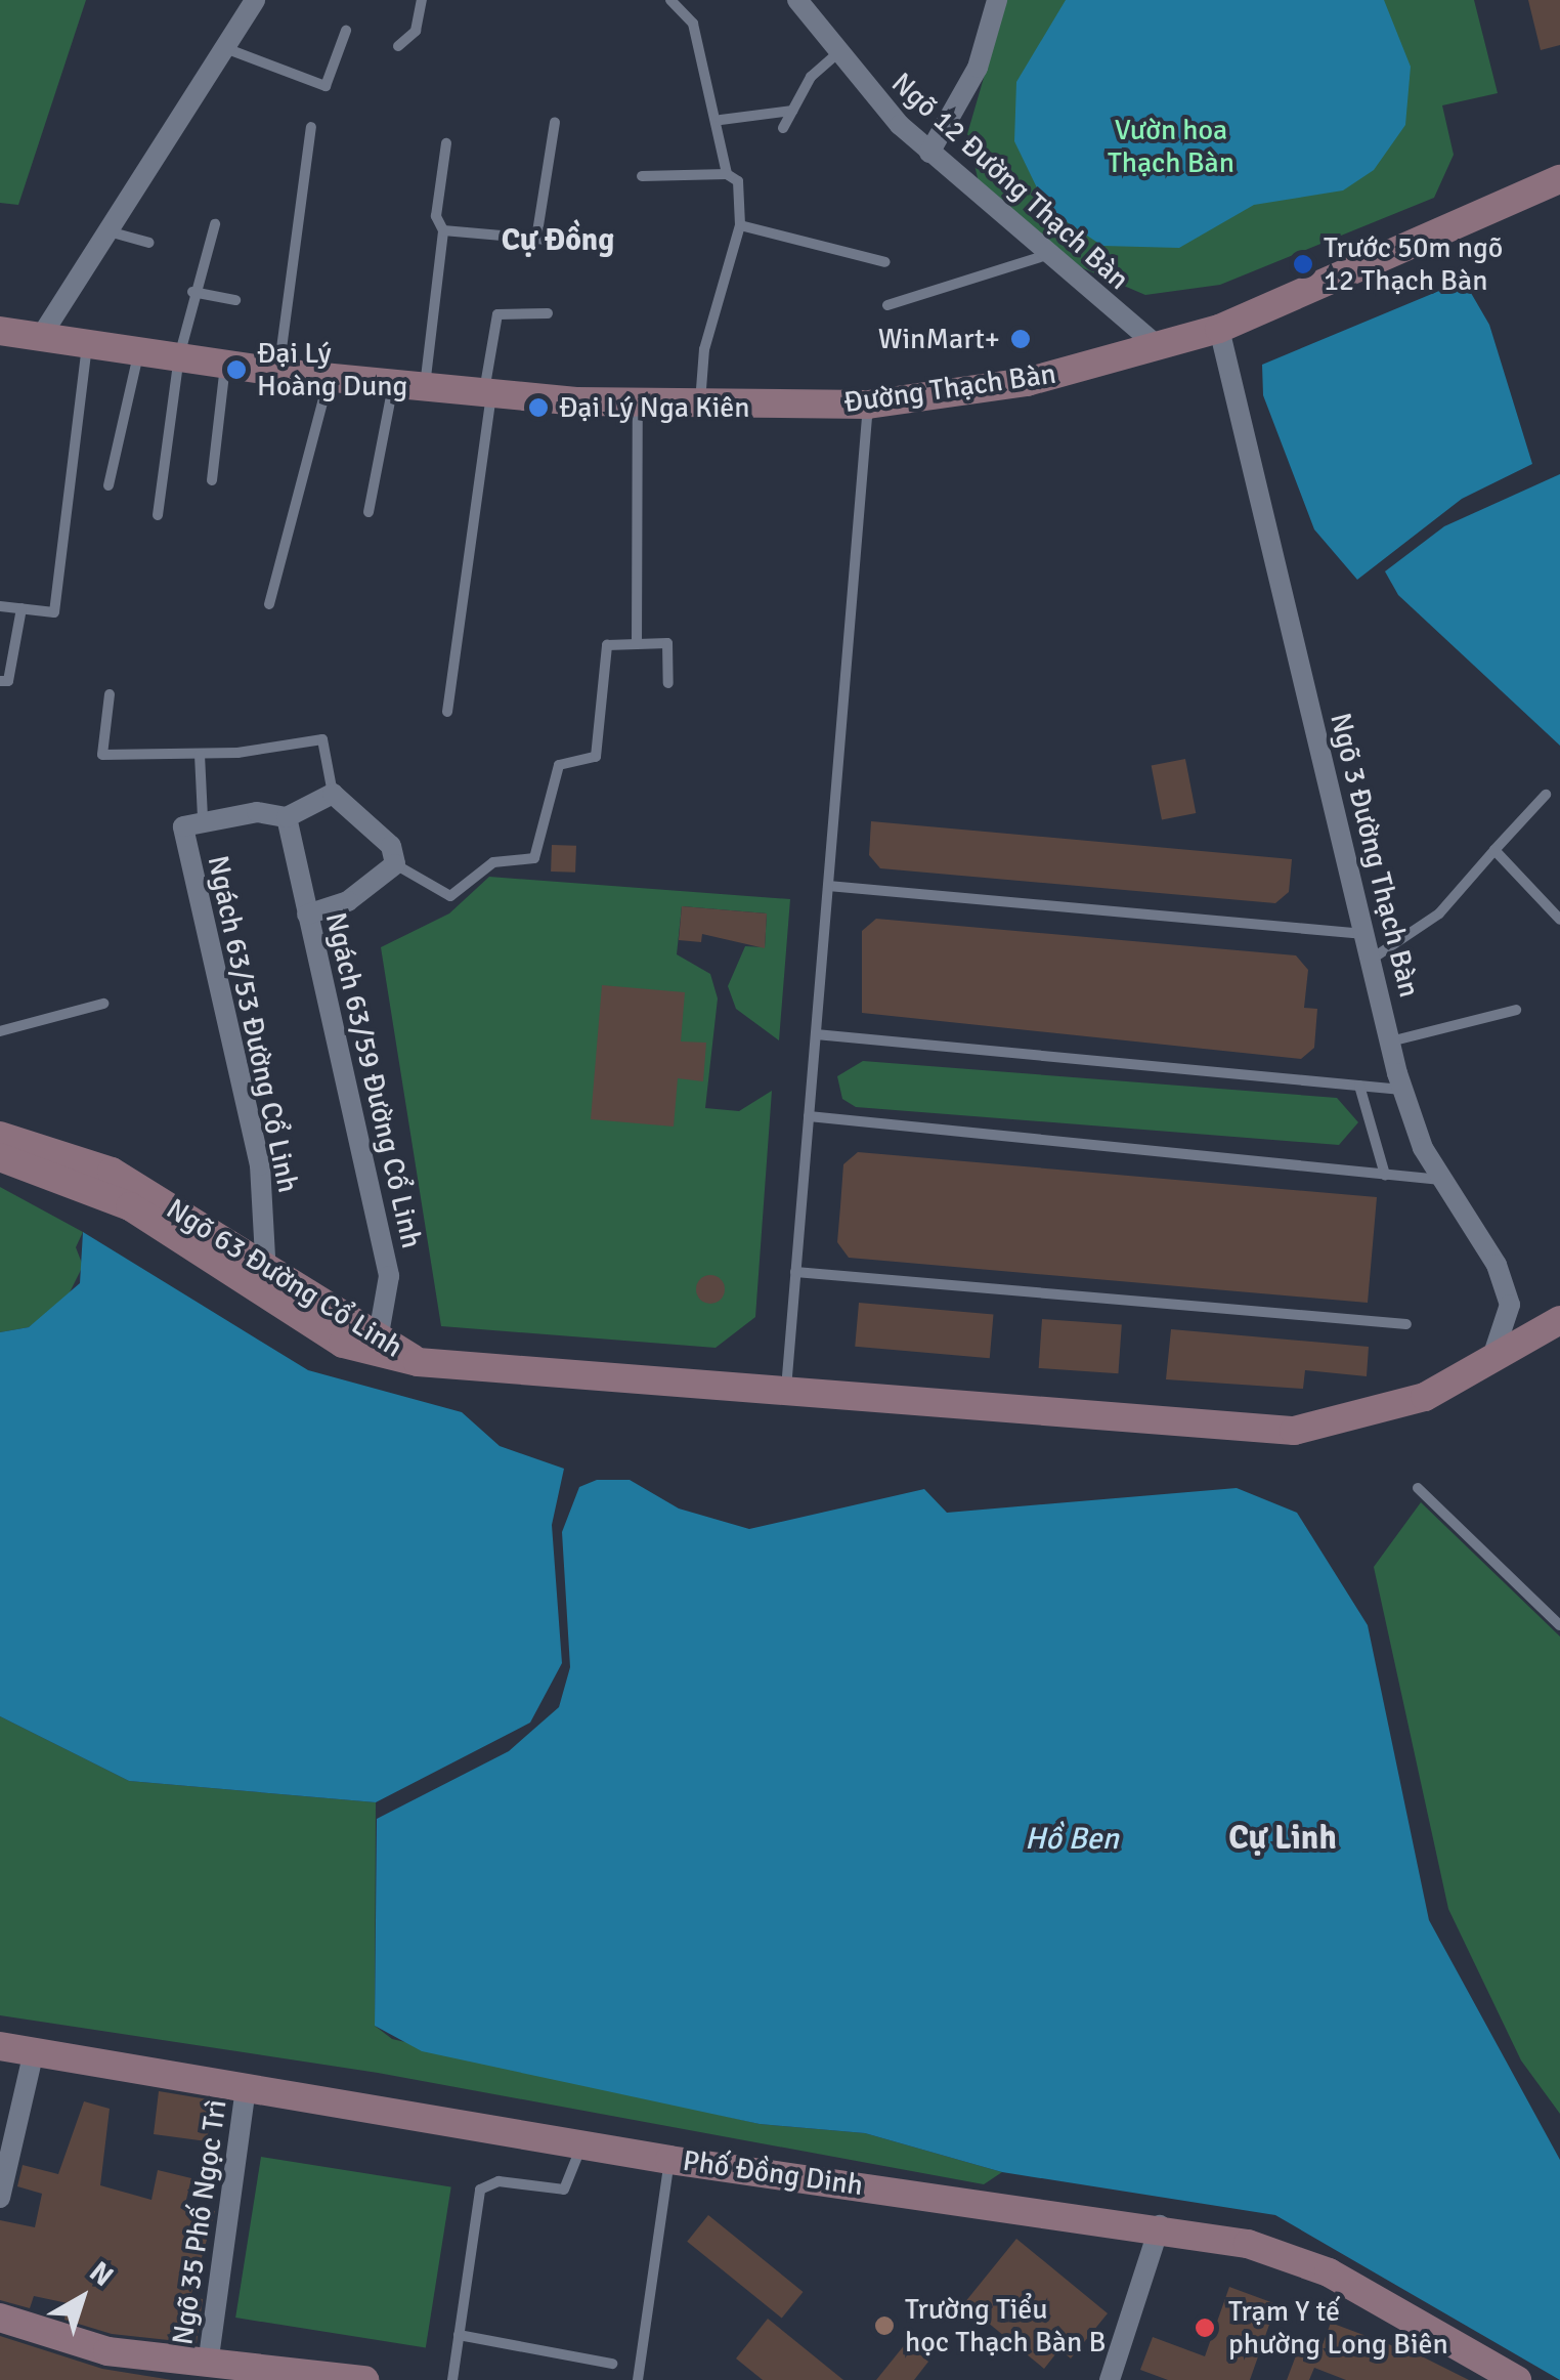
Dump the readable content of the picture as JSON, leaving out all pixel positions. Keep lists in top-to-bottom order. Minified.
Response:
{"streets":{"street":["Ngõ 12 Đường Thạch Bàn","Đường Thạch Bàn","Ngõ 3 Đường Thạch Bàn","Ngách 63/53 Đường Cổ Linh","Ngách 63/59 Đường Cổ Linh","Ngõ 63 Đường Cổ Linh","Phố Đồng Dinh","Ngõ 35 Phố Ngọc Trì"]},"crossings":[["Ngõ 12 Đường Thạch Bàn","Đường Thạch Bàn"],["Đường Thạch Bàn","Ngõ 3 Đường Thạch Bàn"],["Ngõ 3 Đường Thạch Bàn","Ngõ 63 Đường Cổ Linh"],["Ngách 63/53 Đường Cổ Linh","Ngõ 63 Đường Cổ Linh"],["Ngách 63/59 Đường Cổ Linh","Ngõ 63 Đường Cổ Linh"],["Phố Đồng Dinh","Ngõ 35 Phố Ngọc Trì"]],"districts":["Cự Đồng","Cự Linh"],"water":["Hồ Ben"],"parks":["Vườn hoa Thạch Bàn"],"places":["Trước 50m ngõ 12 Thạch Bàn","WinMart+","Đại Lý Hoàng Dung","Đại Lý Nga Kiên","Trường Tiểu học Thạch Bàn B","Trạm Y tế phường Long Biên"],"north":"top right"}
